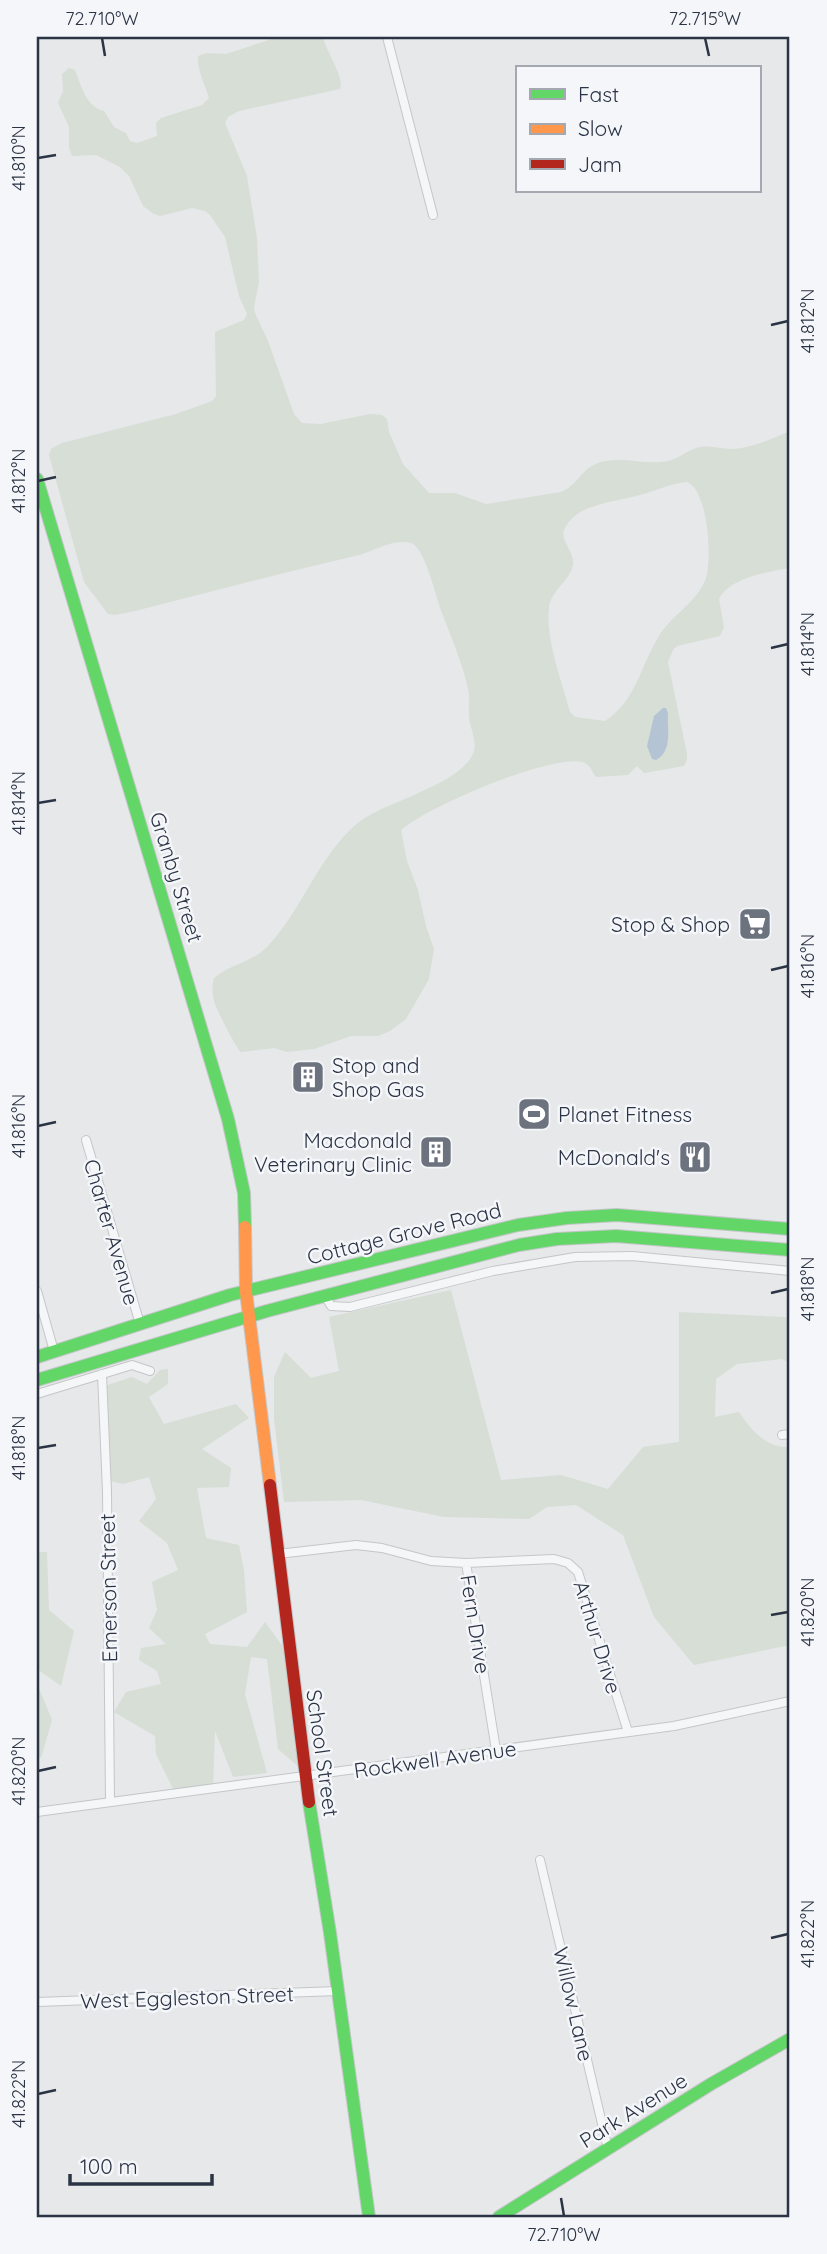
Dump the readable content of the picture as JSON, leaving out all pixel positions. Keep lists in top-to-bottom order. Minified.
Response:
{"streets":{"main road":["Granby Street","Cottage Grove Road","School Street","Park Avenue"],"street":["Charter Avenue","Emerson Street","Fern Drive","Arthur Drive","Rockwell Avenue","West Eggleston Street","Willow Lane"]},"crossings":[["Granby Street","Cottage Grove Road"],["Granby Street","School Street"],["Charter Avenue","Cottage Grove Road"],["Cottage Grove Road","School Street"],["Emerson Street","Rockwell Avenue"],["Fern Drive","Arthur Drive"],["Fern Drive","School Street"],["Fern Drive","Rockwell Avenue"],["Arthur Drive","Rockwell Avenue"],["School Street","Rockwell Avenue"],["School Street","West Eggleston Street"],["Willow Lane","Park Avenue"]],"places":{"supermarket":["Stop & Shop"],"building":["Stop and Shop Gas","Macdonald Veterinary Clinic"],"sports":["Planet Fitness"],"restaurant":["McDonald's"]},"legend":["Fast","Slow","Jam"],"scale_bar":"100 m","coordinates":["72.710°W","72.715°W","41.810°N","41.812°N","41.814°N","41.816°N","41.818°N","41.820°N","41.822°N"]}
